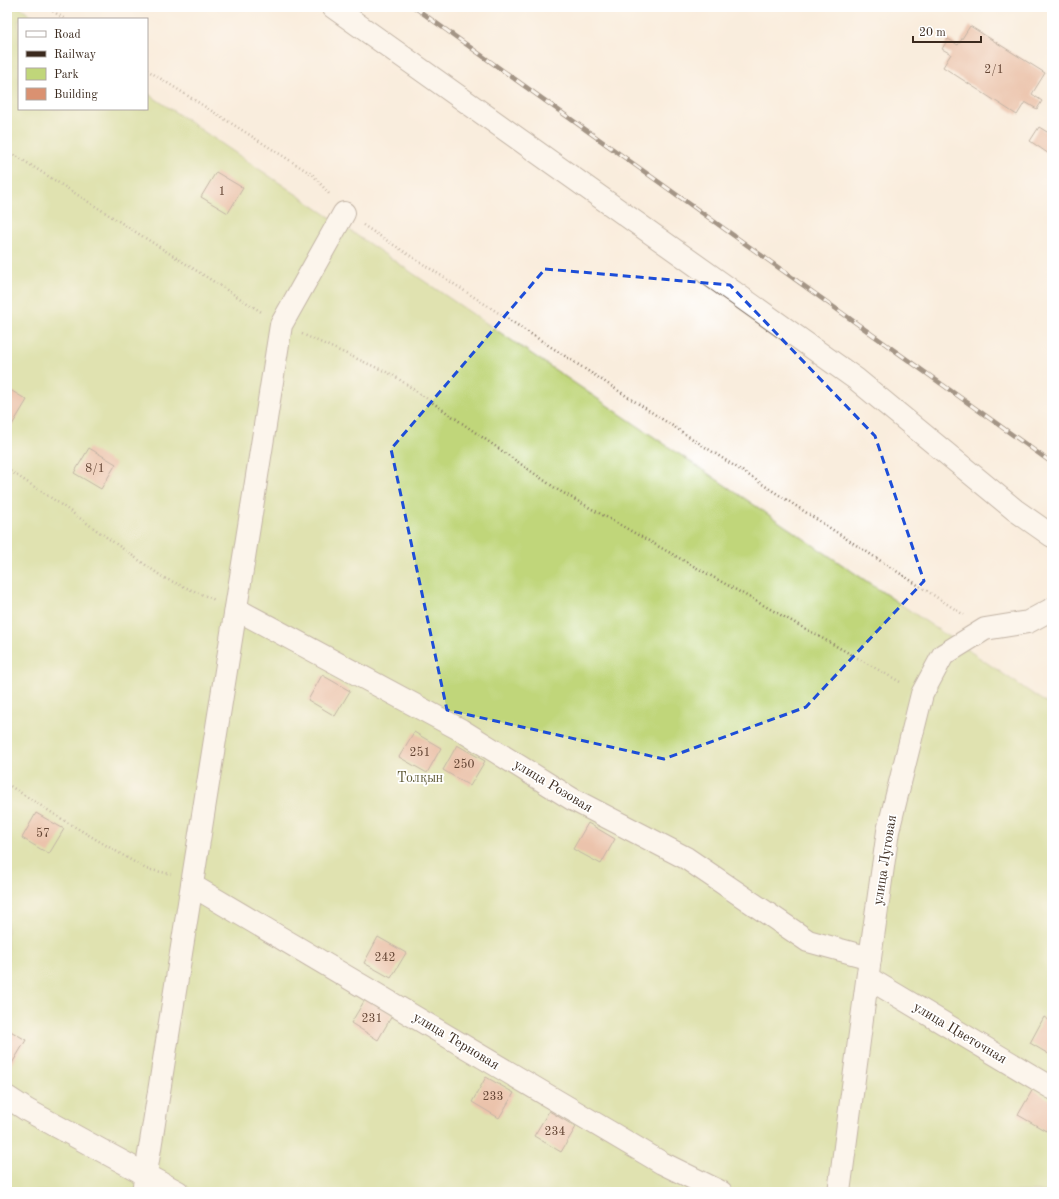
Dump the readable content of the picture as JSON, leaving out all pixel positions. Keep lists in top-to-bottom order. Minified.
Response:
{"streets":{"street":["улица Розовая","улица Луговая","улица Цветочная","улица Терновая"]},"crossings":[["улица Розовая","улица Луговая"],["улица Розовая","улица Цветочная"],["улица Луговая","улица Цветочная"]],"parks":["Толқын"],"house_numbers":["2/1","1","8/1","251","250","57","242","231","233","234"],"legend":["Road","Railway","Park","Building"],"scale_bar":"20 m"}
